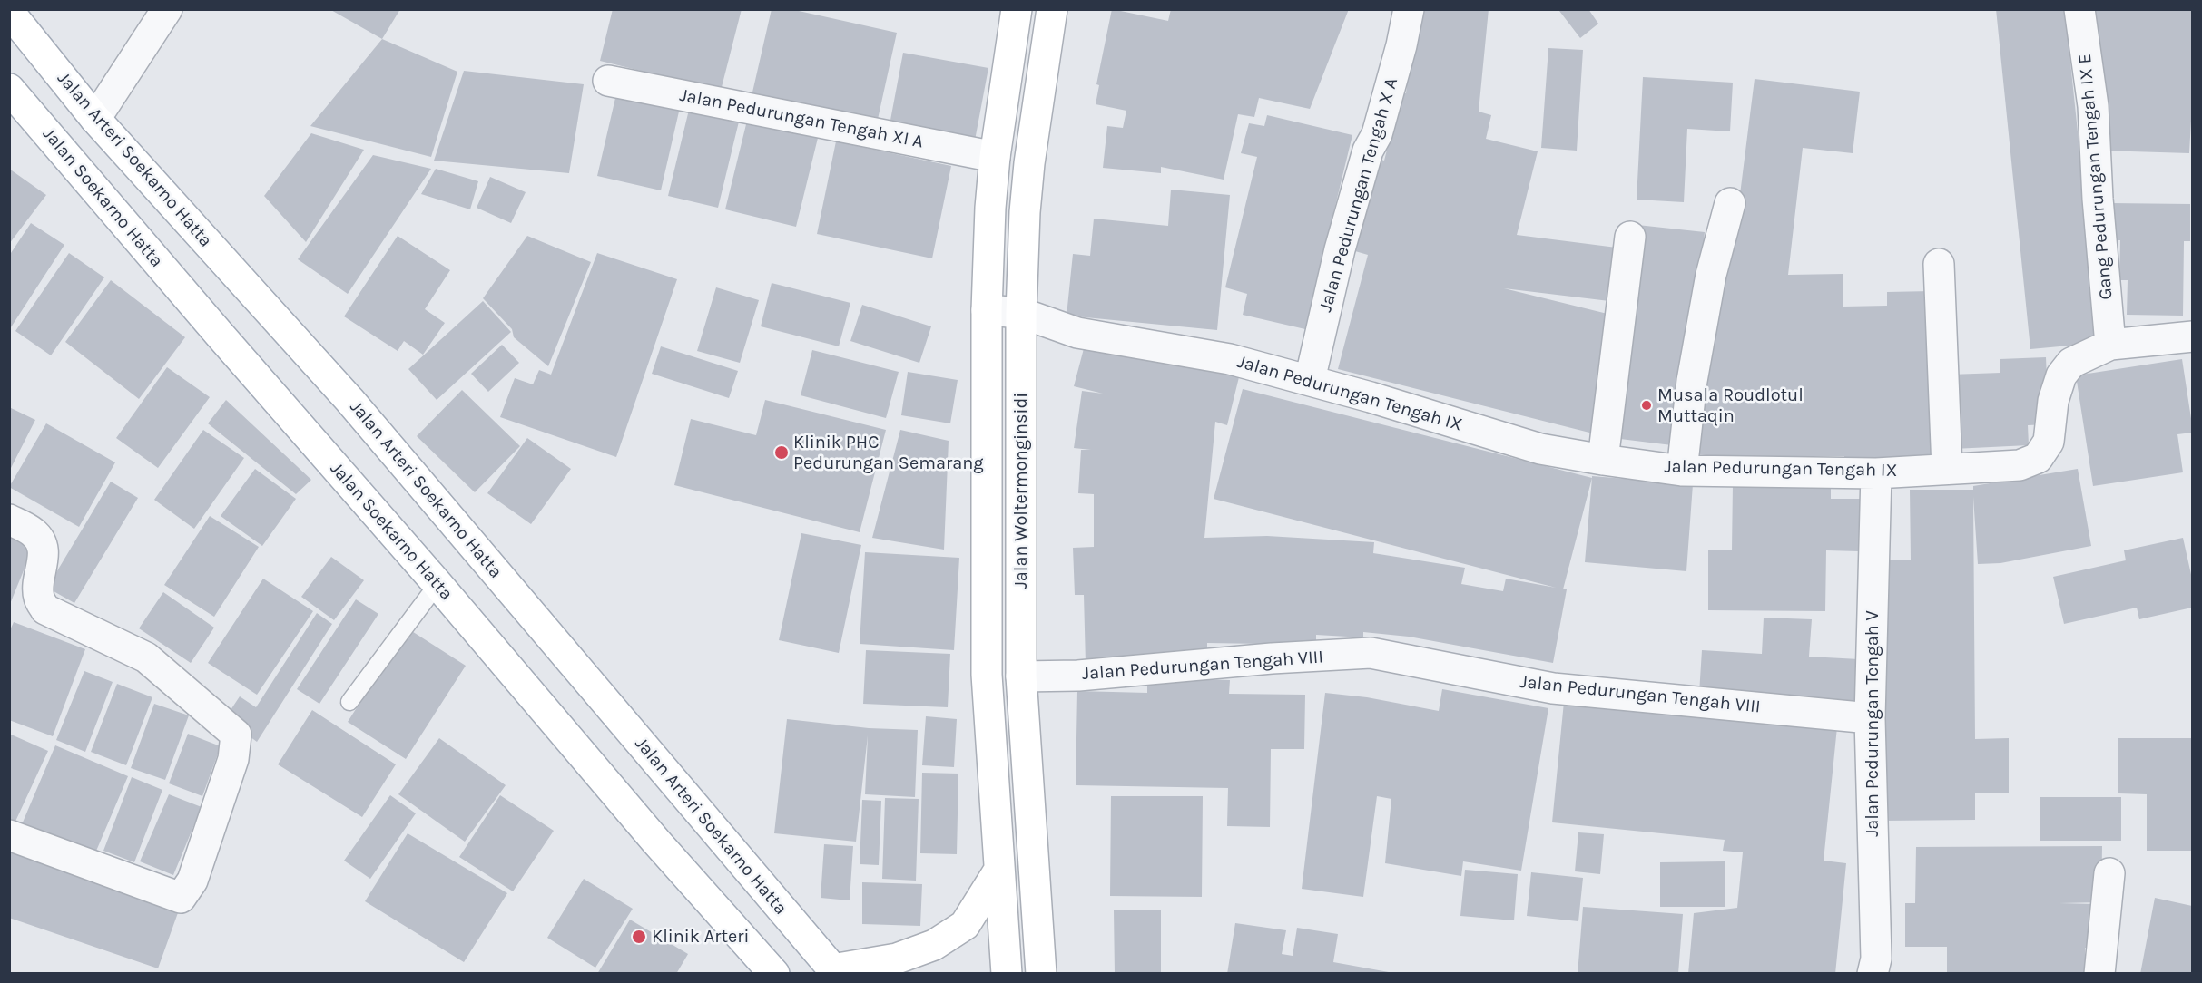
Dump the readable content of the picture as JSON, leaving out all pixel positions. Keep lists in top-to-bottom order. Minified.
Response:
{"streets":{"main road":["Jalan Arteri Soekarno Hatta","Jalan Soekarno Hatta","Jalan Woltermonginsidi"],"street":["Jalan Pedurungan Tengah XI A","Gang Pedurungan Tengah IX E","Jalan Pedurungan Tengah X A","Jalan Pedurungan Tengah IX","Jalan Pedurungan Tengah VIII","Jalan Pedurungan Tengah V"]},"crossings":[["Jalan Pedurungan Tengah XI A","Jalan Woltermonginsidi"],["Gang Pedurungan Tengah IX E","Jalan Pedurungan Tengah IX"],["Jalan Pedurungan Tengah X A","Jalan Pedurungan Tengah IX"],["Jalan Pedurungan Tengah IX","Jalan Woltermonginsidi"],["Jalan Pedurungan Tengah IX","Jalan Pedurungan Tengah V"],["Jalan Woltermonginsidi","Jalan Pedurungan Tengah VIII"],["Jalan Pedurungan Tengah VIII","Jalan Pedurungan Tengah V"]],"places":["Musala Roudlotul Muttaqin","Klinik PHC Pedurungan Semarang","Klinik Arteri"]}
